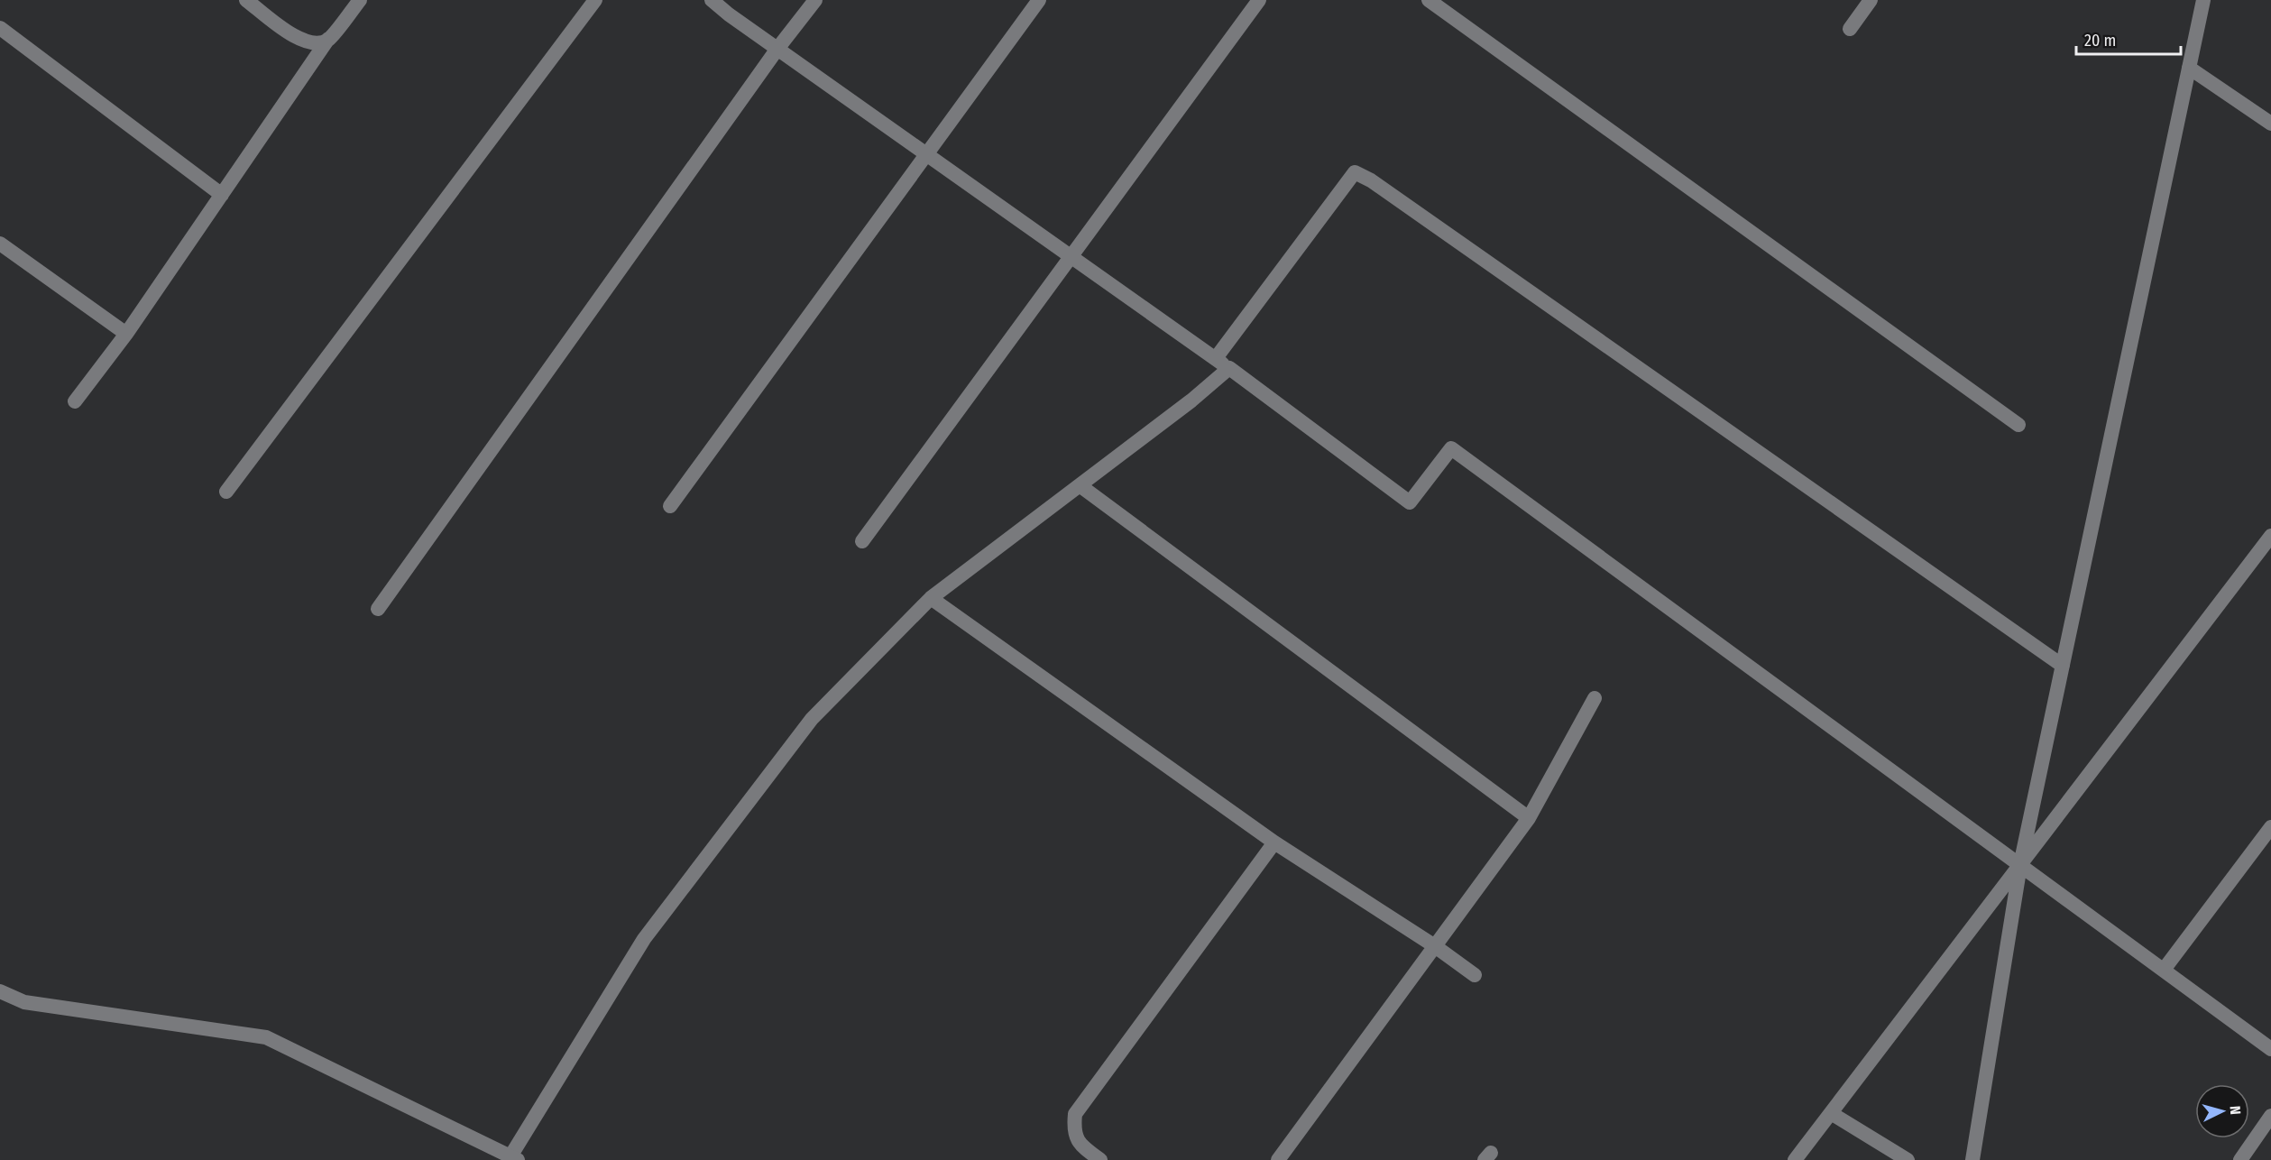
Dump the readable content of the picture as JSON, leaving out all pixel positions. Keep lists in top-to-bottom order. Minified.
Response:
{"scale_bar":"20 m","north":"right"}
